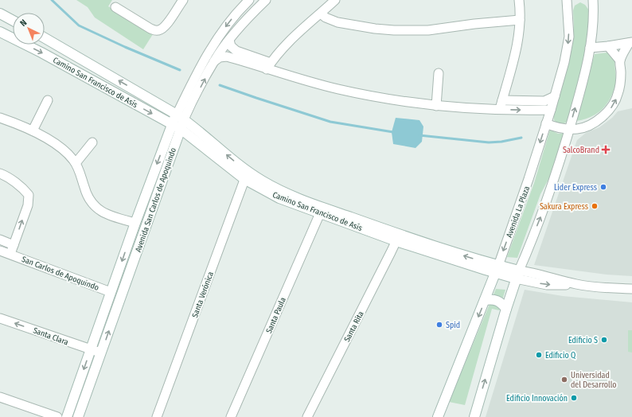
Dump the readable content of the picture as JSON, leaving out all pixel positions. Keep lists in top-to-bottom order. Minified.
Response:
{"streets":{"main road":["Camino San Francisco de Asís","Avenida San Carlos de Apoquindo","Avenida La Plaza"],"street":["San Carlos de Apoquindo","Santa Verónica","Santa Paula","Santa Rita","Santa Clara"]},"crossings":[["Camino San Francisco de Asís","Avenida San Carlos de Apoquindo"],["Camino San Francisco de Asís","Avenida La Plaza"],["Camino San Francisco de Asís","Santa Verónica"],["Camino San Francisco de Asís","Santa Paula"],["Camino San Francisco de Asís","Santa Rita"],["Avenida San Carlos de Apoquindo","San Carlos de Apoquindo"],["Avenida San Carlos de Apoquindo","Santa Clara"]],"places":{"health":["SalcoBrand"],"other":["Lider Express","Sakura Express","Spid","Edificio S","Edificio Q","Universidad del Desarrollo","Edificio Innovación"]},"north":"top left"}
